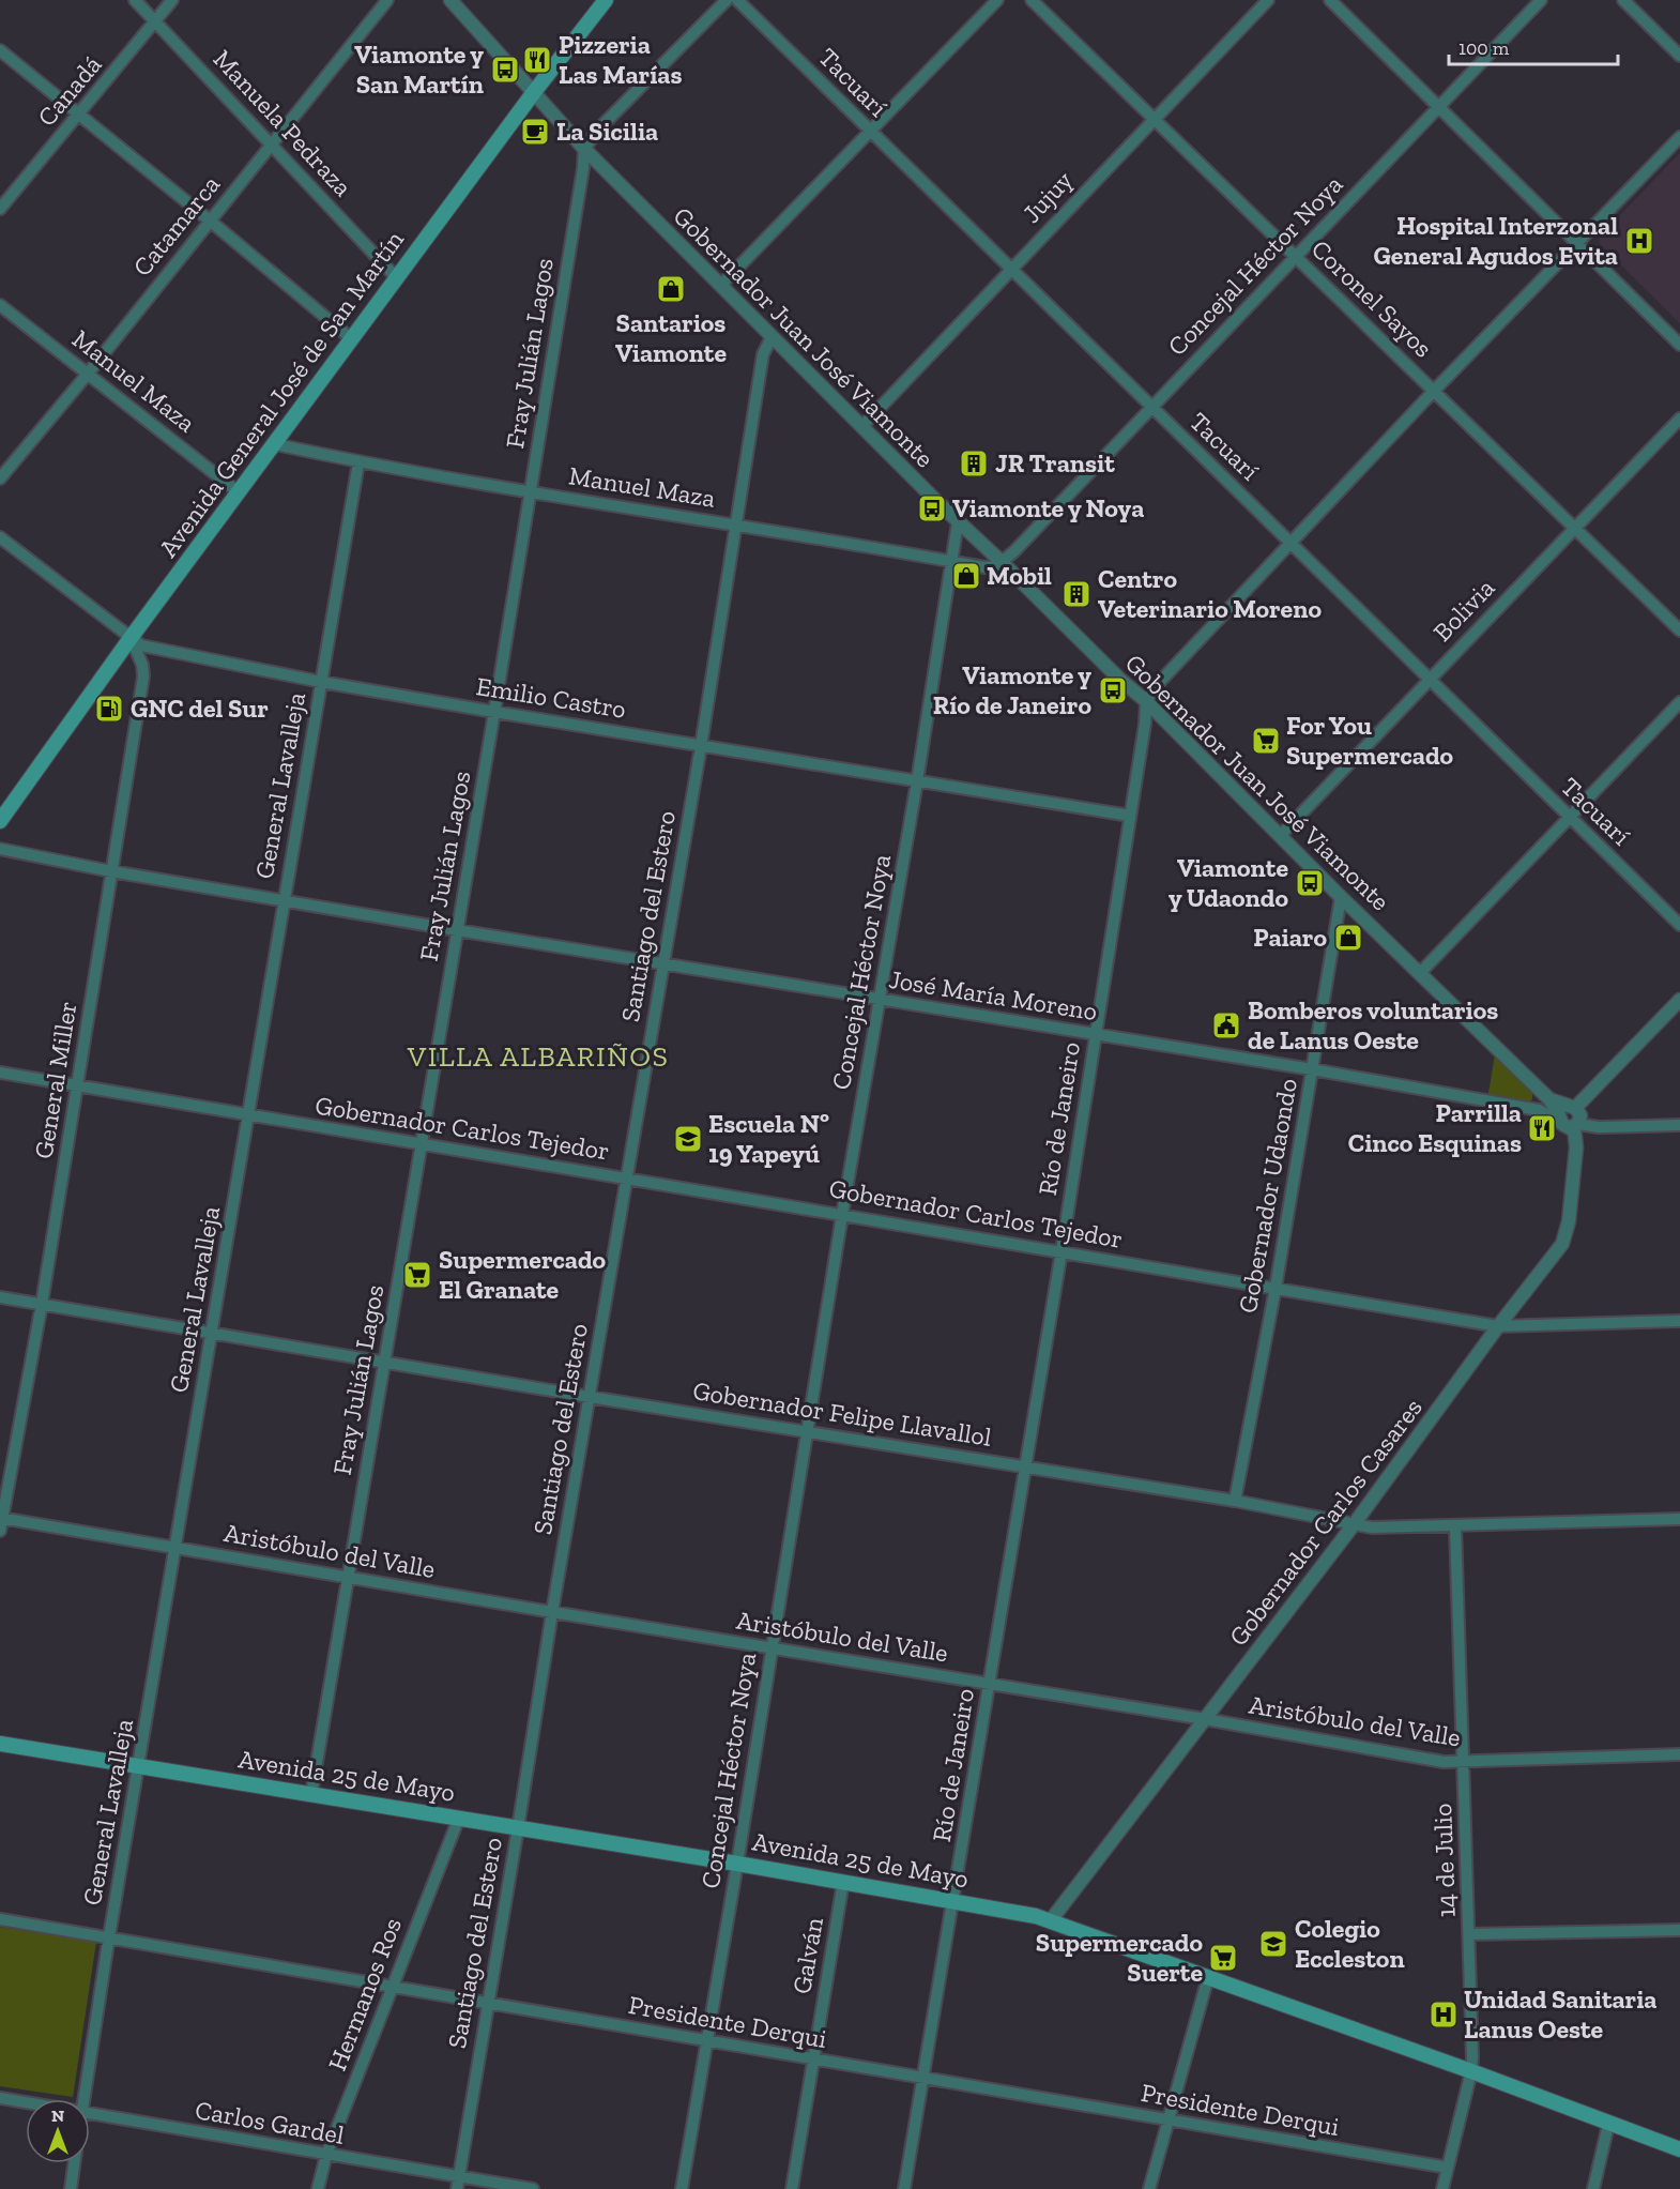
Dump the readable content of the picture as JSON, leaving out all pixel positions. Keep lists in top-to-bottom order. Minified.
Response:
{"streets":{"main road":["Avenida General José de San Martín","Avenida 25 de Mayo"],"street":["Tacuarí","Canadá","Manuela Pedraza","Jujuy","Catamarca","Concejal Héctor Noya","Coronel Sayos","Gobernador Juan José Viamonte","Fray Julián Lagos","Manuel Maza","Bolivia","Emilio Castro","General Lavalleja","Santiago del Estero","José María Moreno","General Miller","Río de Janeiro","Gobernador Carlos Tejedor","Gobernador Udaondo","Gobernador Felipe Llavallol","Gobernador Carlos Casares","Aristóbulo del Valle","14 de Julio","Galván","Hermanos Ros","Presidente Derqui","Carlos Gardel"]},"crossings":[["Tacuarí","Jujuy"],["Tacuarí","Concejal Héctor Noya"],["Tacuarí","Bolivia"],["Canadá","Manuela Pedraza"],["Manuela Pedraza","Catamarca"],["Manuela Pedraza","Avenida General José de San Martín"],["Jujuy","Coronel Sayos"],["Jujuy","Gobernador Juan José Viamonte"],["Catamarca","Manuel Maza"],["Concejal Héctor Noya","Coronel Sayos"],["Concejal Héctor Noya","Gobernador Juan José Viamonte"],["Concejal Héctor Noya","Manuel Maza"],["Concejal Héctor Noya","Emilio Castro"],["Concejal Héctor Noya","José María Moreno"],["Concejal Héctor Noya","Gobernador Carlos Tejedor"],["Concejal Héctor Noya","Gobernador Felipe Llavallol"],["Concejal Héctor Noya","Aristóbulo del Valle"],["Concejal Héctor Noya","Avenida 25 de Mayo"],["Concejal Héctor Noya","Presidente Derqui"],["Coronel Sayos","Bolivia"],["Gobernador Juan José Viamonte","Fray Julián Lagos"],["Gobernador Juan José Viamonte","Manuel Maza"],["Gobernador Juan José Viamonte","Avenida General José de San Martín"],["Gobernador Juan José Viamonte","Bolivia"],["Gobernador Juan José Viamonte","Santiago del Estero"],["Gobernador Juan José Viamonte","José María Moreno"],["Gobernador Juan José Viamonte","Río de Janeiro"],["Gobernador Juan José Viamonte","Gobernador Udaondo"],["Gobernador Juan José Viamonte","Gobernador Carlos Casares"],["Fray Julián Lagos","Manuel Maza"],["Fray Julián Lagos","Emilio Castro"],["Fray Julián Lagos","José María Moreno"],["Fray Julián Lagos","Gobernador Carlos Tejedor"],["Fray Julián Lagos","Gobernador Felipe Llavallol"],["Fray Julián Lagos","Aristóbulo del Valle"],["Fray Julián Lagos","Avenida 25 de Mayo"],["Manuel Maza","Avenida General José de San Martín"],["Manuel Maza","General Lavalleja"],["Manuel Maza","Santiago del Estero"],["Avenida General José de San Martín","Emilio Castro"],["Avenida General José de San Martín","General Miller"],["Emilio Castro","General Lavalleja"],["Emilio Castro","Santiago del Estero"],["Emilio Castro","General Miller"],["Emilio Castro","Río de Janeiro"],["General Lavalleja","José María Moreno"],["General Lavalleja","Gobernador Carlos Tejedor"],["General Lavalleja","Gobernador Felipe Llavallol"],["General Lavalleja","Aristóbulo del Valle"],["General Lavalleja","Avenida 25 de Mayo"],["General Lavalleja","Presidente Derqui"],["Santiago del Estero","José María Moreno"],["Santiago del Estero","Gobernador Carlos Tejedor"],["Santiago del Estero","Gobernador Felipe Llavallol"],["Santiago del Estero","Aristóbulo del Valle"],["Santiago del Estero","Avenida 25 de Mayo"],["Santiago del Estero","Presidente Derqui"],["Santiago del Estero","Carlos Gardel"],["José María Moreno","General Miller"],["José María Moreno","Río de Janeiro"],["José María Moreno","Gobernador Udaondo"],["José María Moreno","Gobernador Carlos Casares"],["General Miller","Gobernador Carlos Tejedor"],["General Miller","Gobernador Felipe Llavallol"],["General Miller","Aristóbulo del Valle"],["Río de Janeiro","Gobernador Carlos Tejedor"],["Río de Janeiro","Gobernador Felipe Llavallol"],["Río de Janeiro","Aristóbulo del Valle"],["Río de Janeiro","Avenida 25 de Mayo"],["Río de Janeiro","Presidente Derqui"],["Gobernador Carlos Tejedor","Gobernador Udaondo"],["Gobernador Carlos Tejedor","Gobernador Carlos Casares"],["Gobernador Udaondo","Gobernador Felipe Llavallol"],["Gobernador Felipe Llavallol","Gobernador Carlos Casares"],["Gobernador Felipe Llavallol","14 de Julio"],["Gobernador Carlos Casares","Aristóbulo del Valle"],["Gobernador Carlos Casares","Avenida 25 de Mayo"],["Aristóbulo del Valle","14 de Julio"],["Avenida 25 de Mayo","14 de Julio"],["Avenida 25 de Mayo","Galván"],["Avenida 25 de Mayo","Hermanos Ros"],["14 de Julio","Presidente Derqui"],["Galván","Presidente Derqui"],["Hermanos Ros","Presidente Derqui"],["Hermanos Ros","Carlos Gardel"]],"districts":["VILLA ALBARIÑOS"],"places":{"restaurant":["Pizzeria Las Marías","Parrilla Cinco Esquinas"],"bus stop":["Viamonte y San Martín","Viamonte y Noya","Viamonte y Río de Janeiro","Viamonte y Udaondo"],"cafe":["La Sicilia"],"hospital":["Hospital Interzonal General Agudos Evita","Unidad Sanitaria Lanus Oeste"],"shop":["Santarios Viamonte","Mobil","Paiaro"],"building":["JR Transit","Centro Veterinario Moreno"],"fuel station":["GNC del Sur"],"supermarket":["For You Supermercado","Supermercado El Granate","Supermercado Suerte"],"public building":["Bomberos voluntarios de Lanus Oeste"],"school or university":["Escuela Nº 19 Yapeyú","Colegio Eccleston"]},"scale_bar":"100 m","north":"top"}
